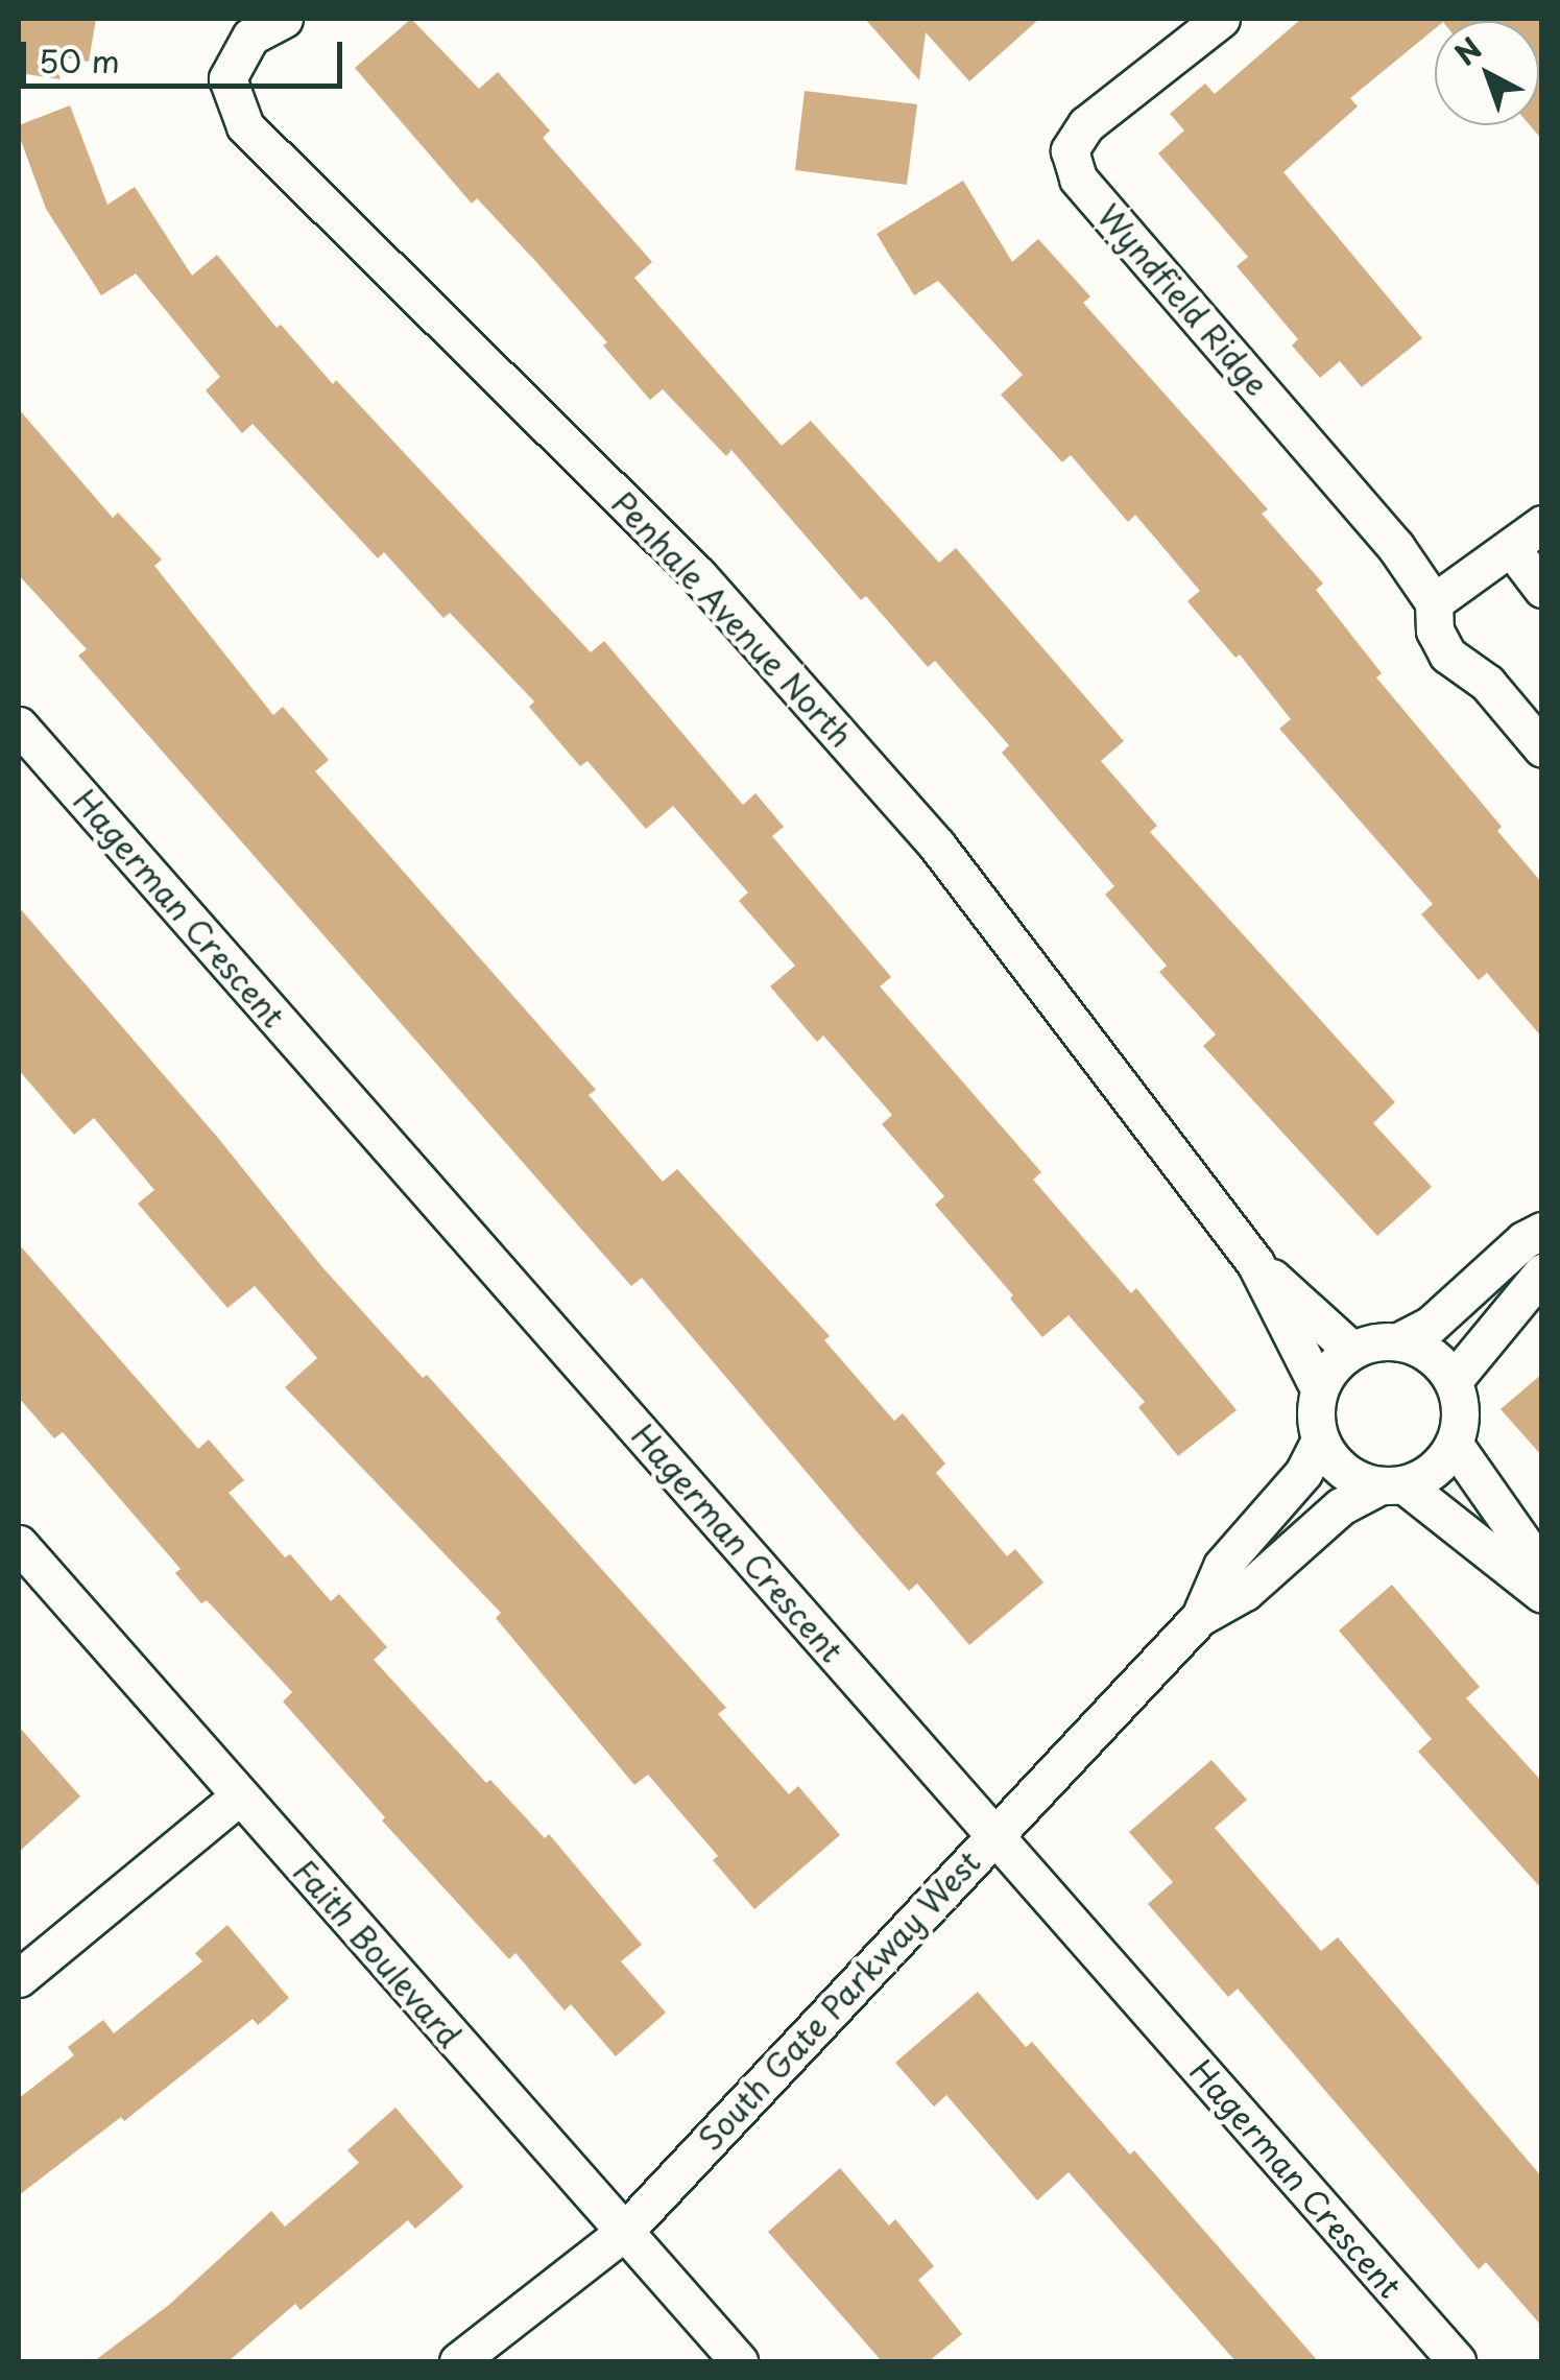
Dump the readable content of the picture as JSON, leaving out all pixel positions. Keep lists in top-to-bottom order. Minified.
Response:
{"streets":{"street":["Wyndfield Ridge","Penhale Avenue North","Hagerman Crescent","Faith Boulevard","South Gate Parkway West"]},"crossings":[["Penhale Avenue North","South Gate Parkway West"],["Hagerman Crescent","South Gate Parkway West"],["Faith Boulevard","South Gate Parkway West"]],"scale_bar":"50 m","north":"top left"}
